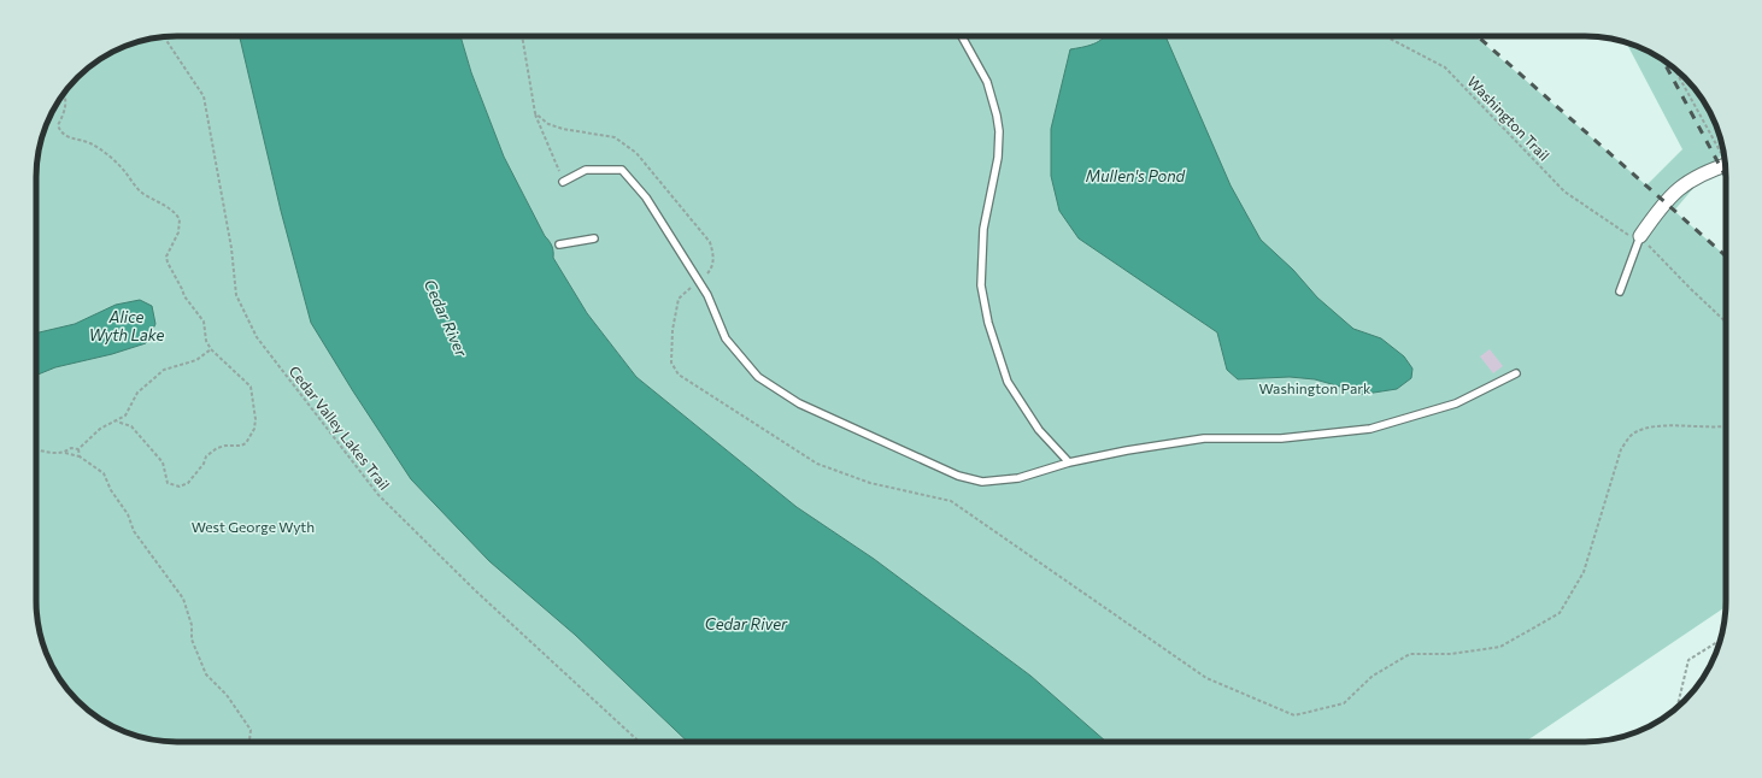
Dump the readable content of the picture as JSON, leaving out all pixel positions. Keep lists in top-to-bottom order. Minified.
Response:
{"streets":{"path":["Washington Trail","Cedar Valley Lakes Trail"]},"water":["Mullen's Pond","Alice Wyth Lake","Cedar River"],"parks":["Washington Park","West George Wyth"]}
